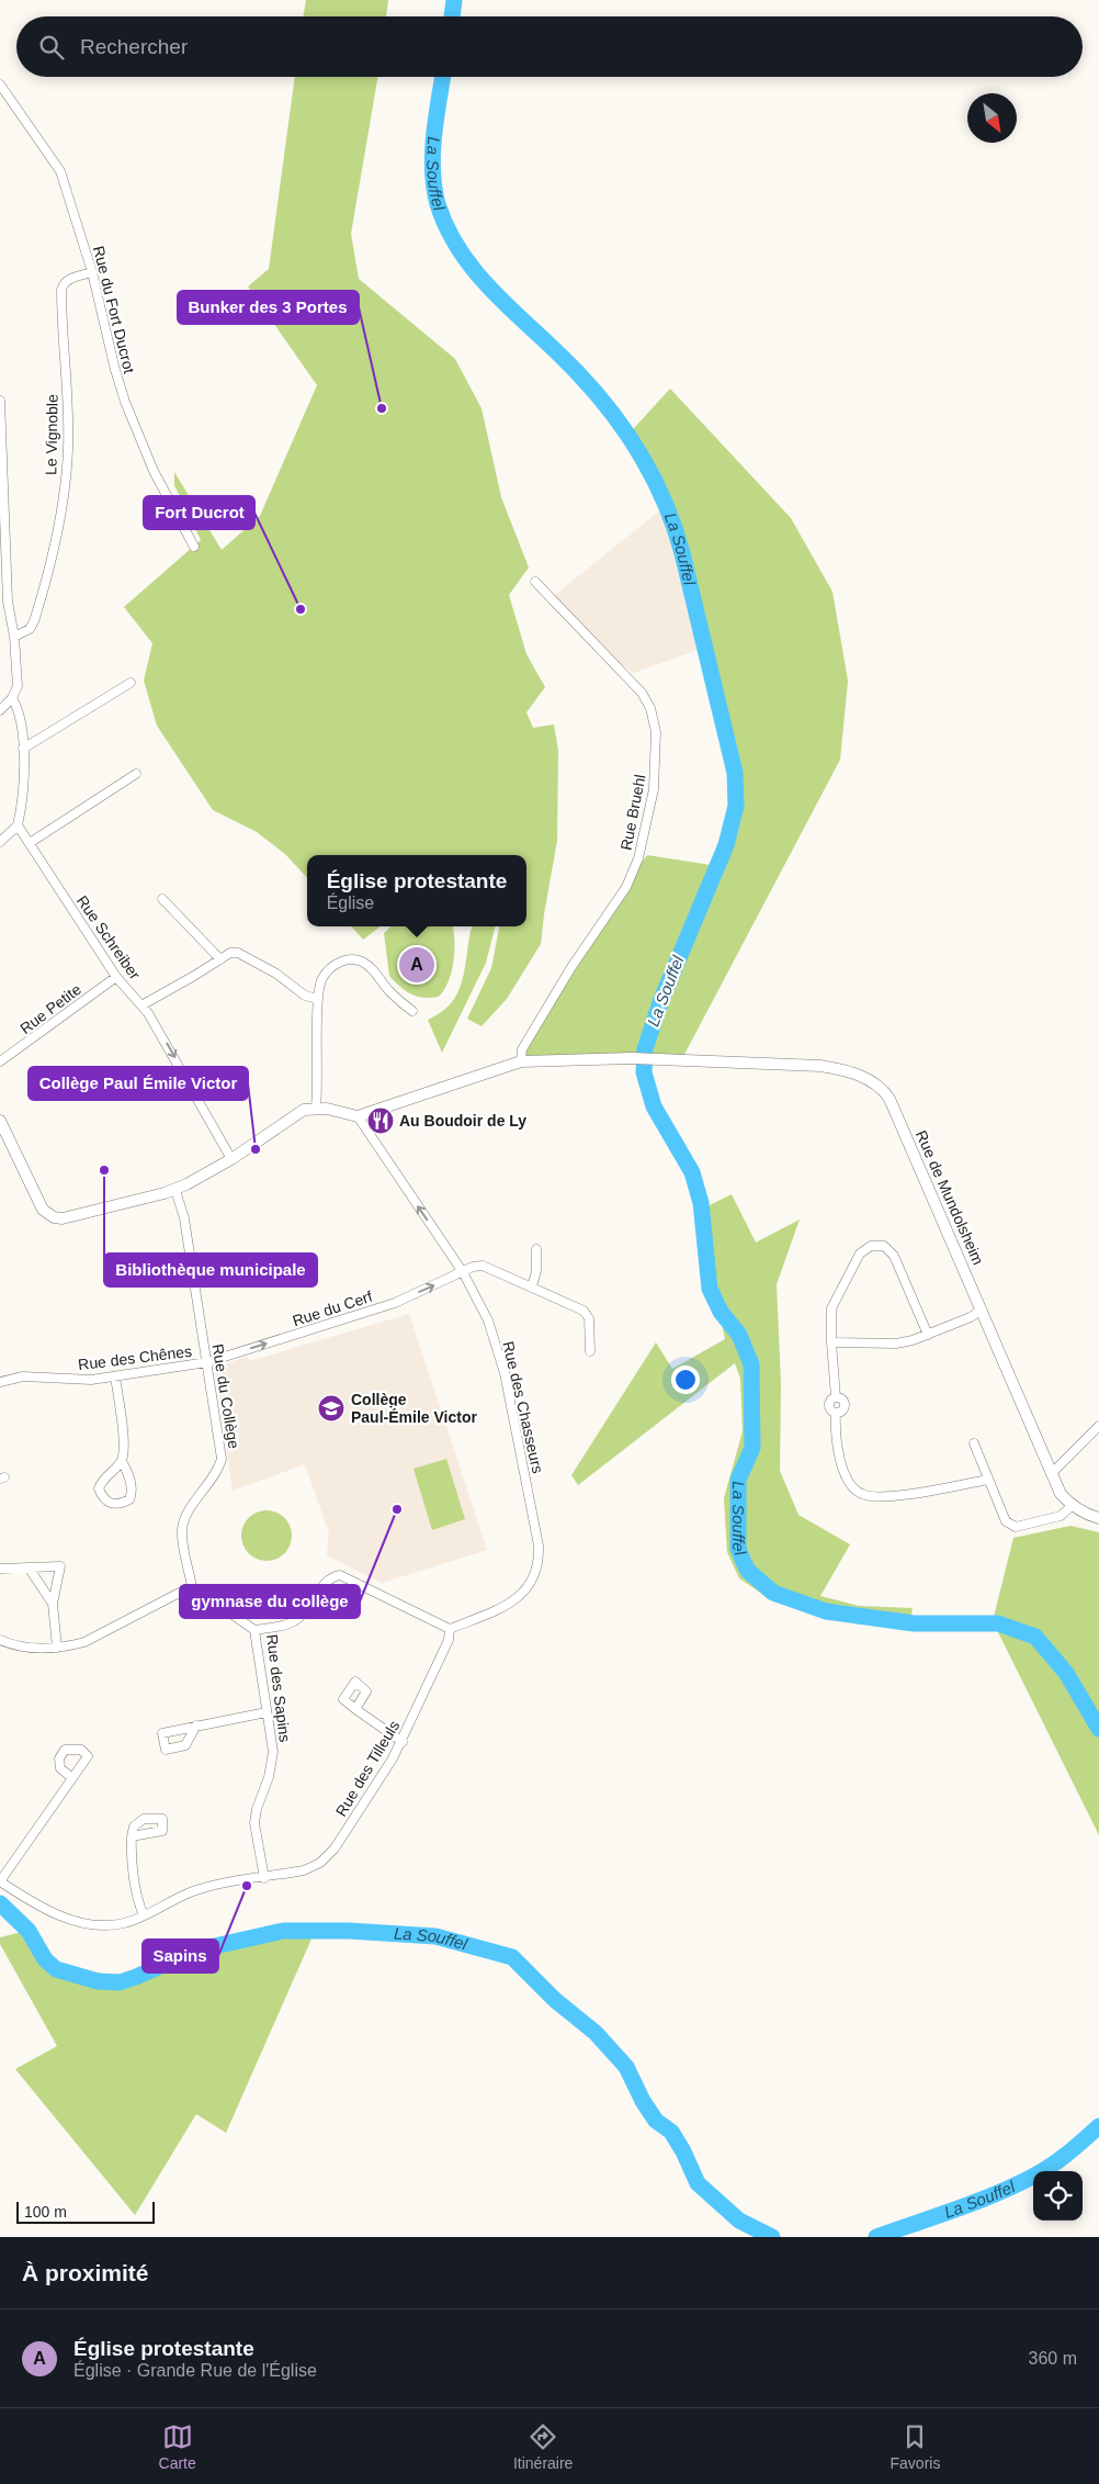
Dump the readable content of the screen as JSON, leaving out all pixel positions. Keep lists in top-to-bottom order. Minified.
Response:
{"streets":{"street":["Rue du Fort Ducrot","Le Vignoble","Rue Bruehl","Rue Schreiber","Rue Petite","Rue de Mundolsheim","Rue du Cerf","Rue des Chênes","Rue du Collège","Rue des Chasseurs","Rue des Sapins","Rue des Tilleuls"]},"crossings":[["Rue du Fort Ducrot","Le Vignoble"],["Rue Bruehl","Rue de Mundolsheim"],["Rue Schreiber","Rue Petite"],["Rue de Mundolsheim","Rue des Chasseurs"],["Rue du Cerf","Rue des Chênes"],["Rue du Cerf","Rue du Collège"],["Rue du Cerf","Rue des Chasseurs"],["Rue des Chênes","Rue du Collège"],["Rue des Chasseurs","Rue des Sapins"],["Rue des Chasseurs","Rue des Tilleuls"],["Rue des Sapins","Rue des Tilleuls"]],"one_way":["Rue Schreiber","Rue du Cerf"],"water":["La Souffel"],"places":{"other":["Bunker des 3 Portes","Fort Ducrot","Collège Paul Émile Victor","Bibliothèque municipale","gymnase du collège","Sapins"],"restaurant":["Au Boudoir de Ly"],"school or university":["Collège Paul-Émile Victor"]},"scale_bar":"100 m","north":"bottom right","page":{"search":"Rechercher","popup":["Église protestante","Église"],"pins":"A","scale":"100 m","heading":"À proximité","list":[{"mark":"A","name":"Église protestante","note":"Église · Grande Rue de l'Église","value":"360 m"}],"nav":["Carte","Itinéraire","Favoris"]}}
